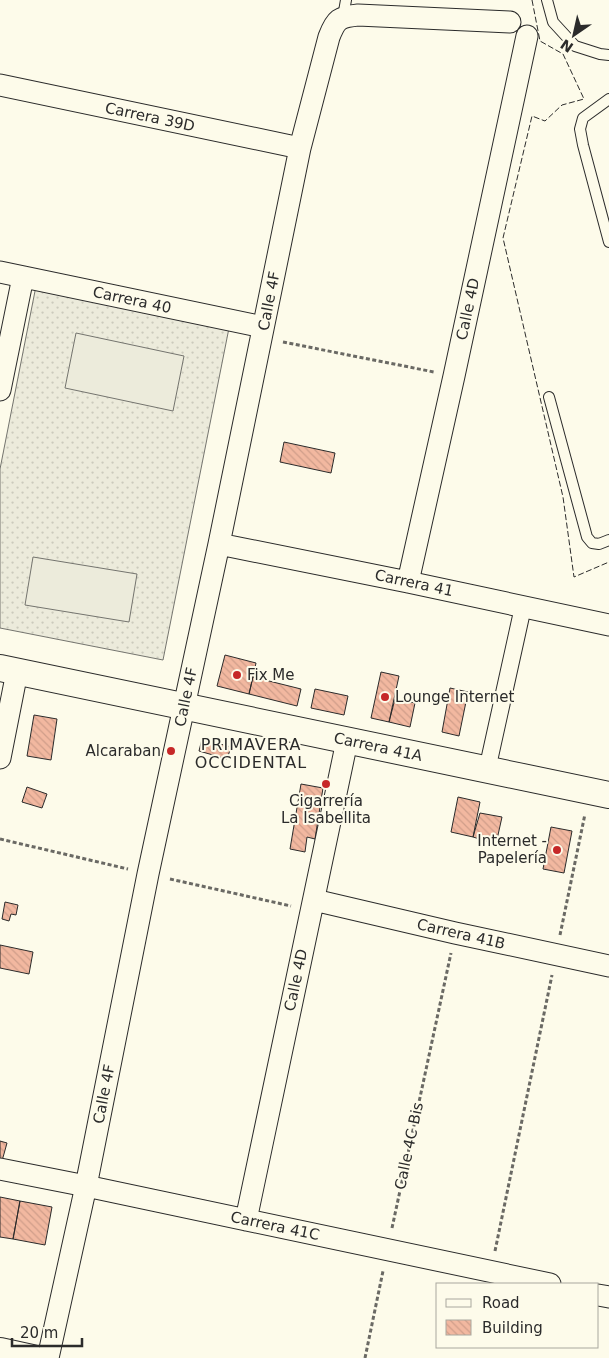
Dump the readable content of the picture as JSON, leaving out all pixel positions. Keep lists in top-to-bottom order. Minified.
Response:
{"streets":{"street":["Carrera 39D","Carrera 40","Calle 4F","Calle 4D","Carrera 41","Carrera 41A","Carrera 41B","Carrera 41C"],"path":["Calle 4C Bis"]},"crossings":[["Carrera 39D","Calle 4F"],["Carrera 40","Calle 4F"],["Calle 4F","Carrera 41"],["Calle 4F","Carrera 41A"],["Calle 4F","Carrera 41C"],["Calle 4D","Carrera 41"],["Calle 4D","Carrera 41A"],["Calle 4D","Carrera 41B"],["Calle 4D","Carrera 41C"],["Carrera 41B","Calle 4C Bis"],["Calle 4C Bis","Carrera 41C"]],"districts":["PRIMAVERA OCCIDENTAL"],"places":["Fix Me","Lounge Internet","Alcaraban","Cigarrería La Isabellita","Internet - Papelería"],"legend":["Road","Building"],"scale_bar":"20 m","north":"bottom left"}
